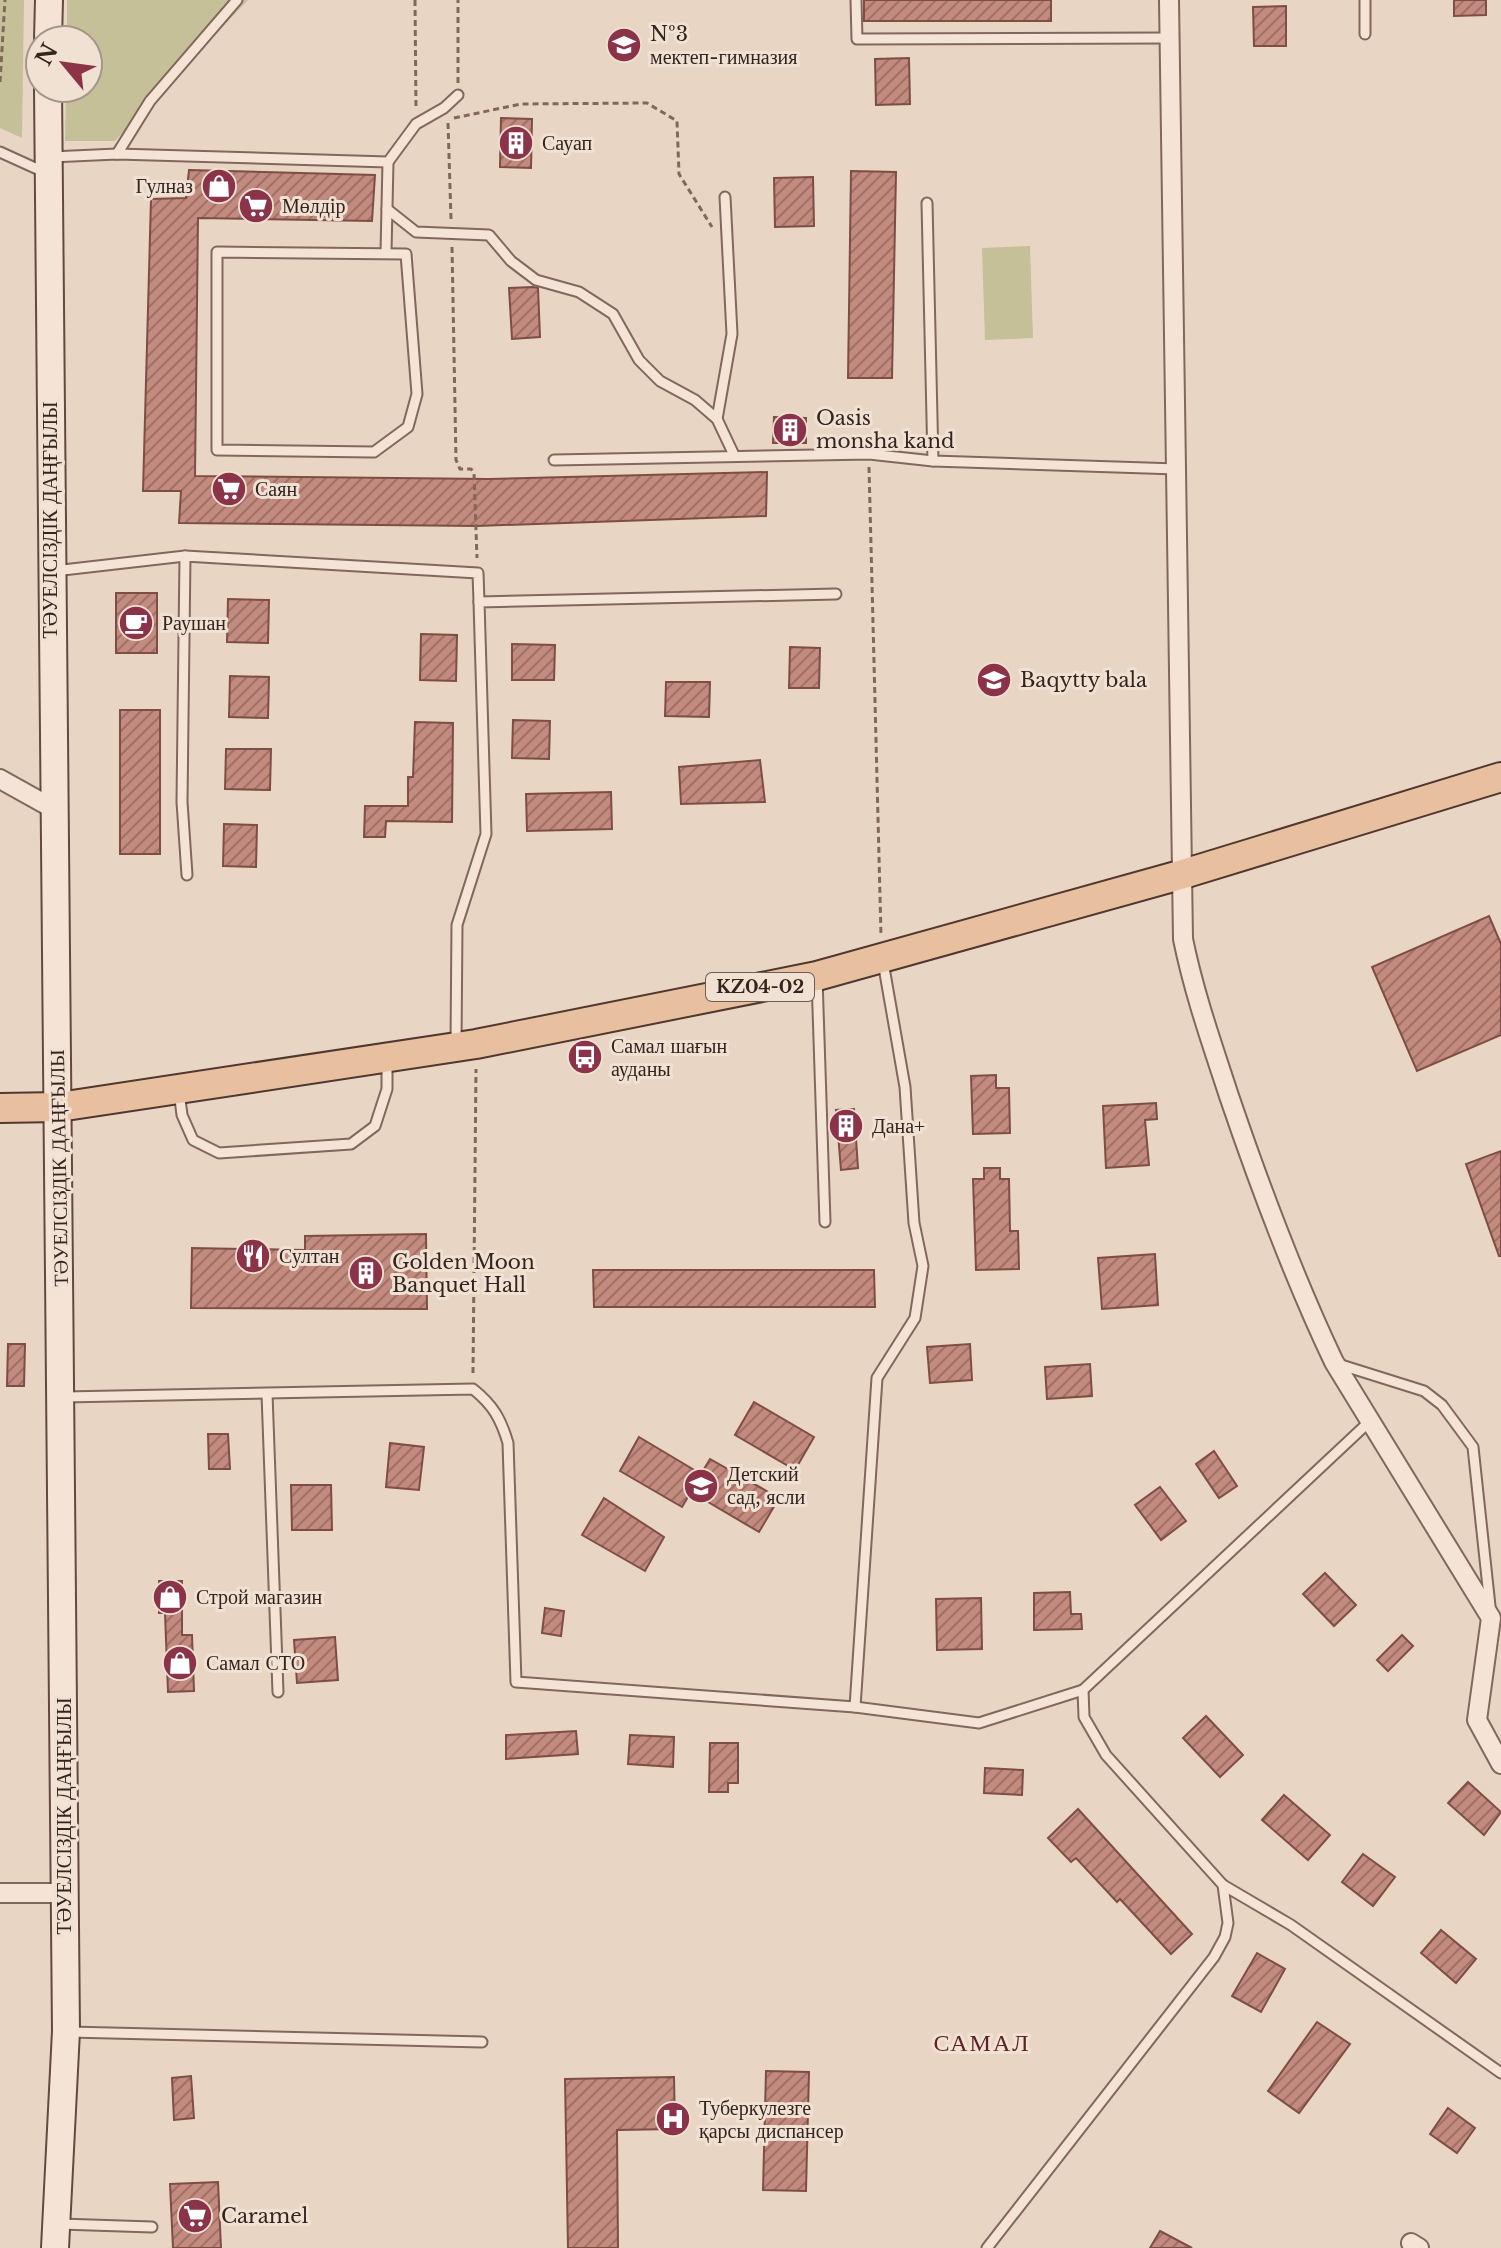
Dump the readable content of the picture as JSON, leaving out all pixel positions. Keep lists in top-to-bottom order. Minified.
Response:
{"streets":{"main road":["KZ04-02"],"street":["ТӘУЕЛСІЗДІК ДАҢҒЫЛЫ"]},"crossings":[["ТӘУЕЛСІЗДІК ДАҢҒЫЛЫ","KZ04-02"]],"districts":["САМАЛ"],"places":{"school or university":["№3 мектеп-гимназия","Baqytty bala","Детский сад, ясли"],"building":["Сауап","Oasis monsha kand","Дана+","Golden Moon Banquet Hall"],"shop":["Гулназ","Строй магазин","Самал СТО"],"supermarket":["Мөлдір","Саян","Caramel"],"cafe":["Раушан"],"bus stop":["Самал шағын ауданы"],"restaurant":["Султан"],"hospital":["Туберкулезге қарсы диспансер"]},"north":"top left"}
